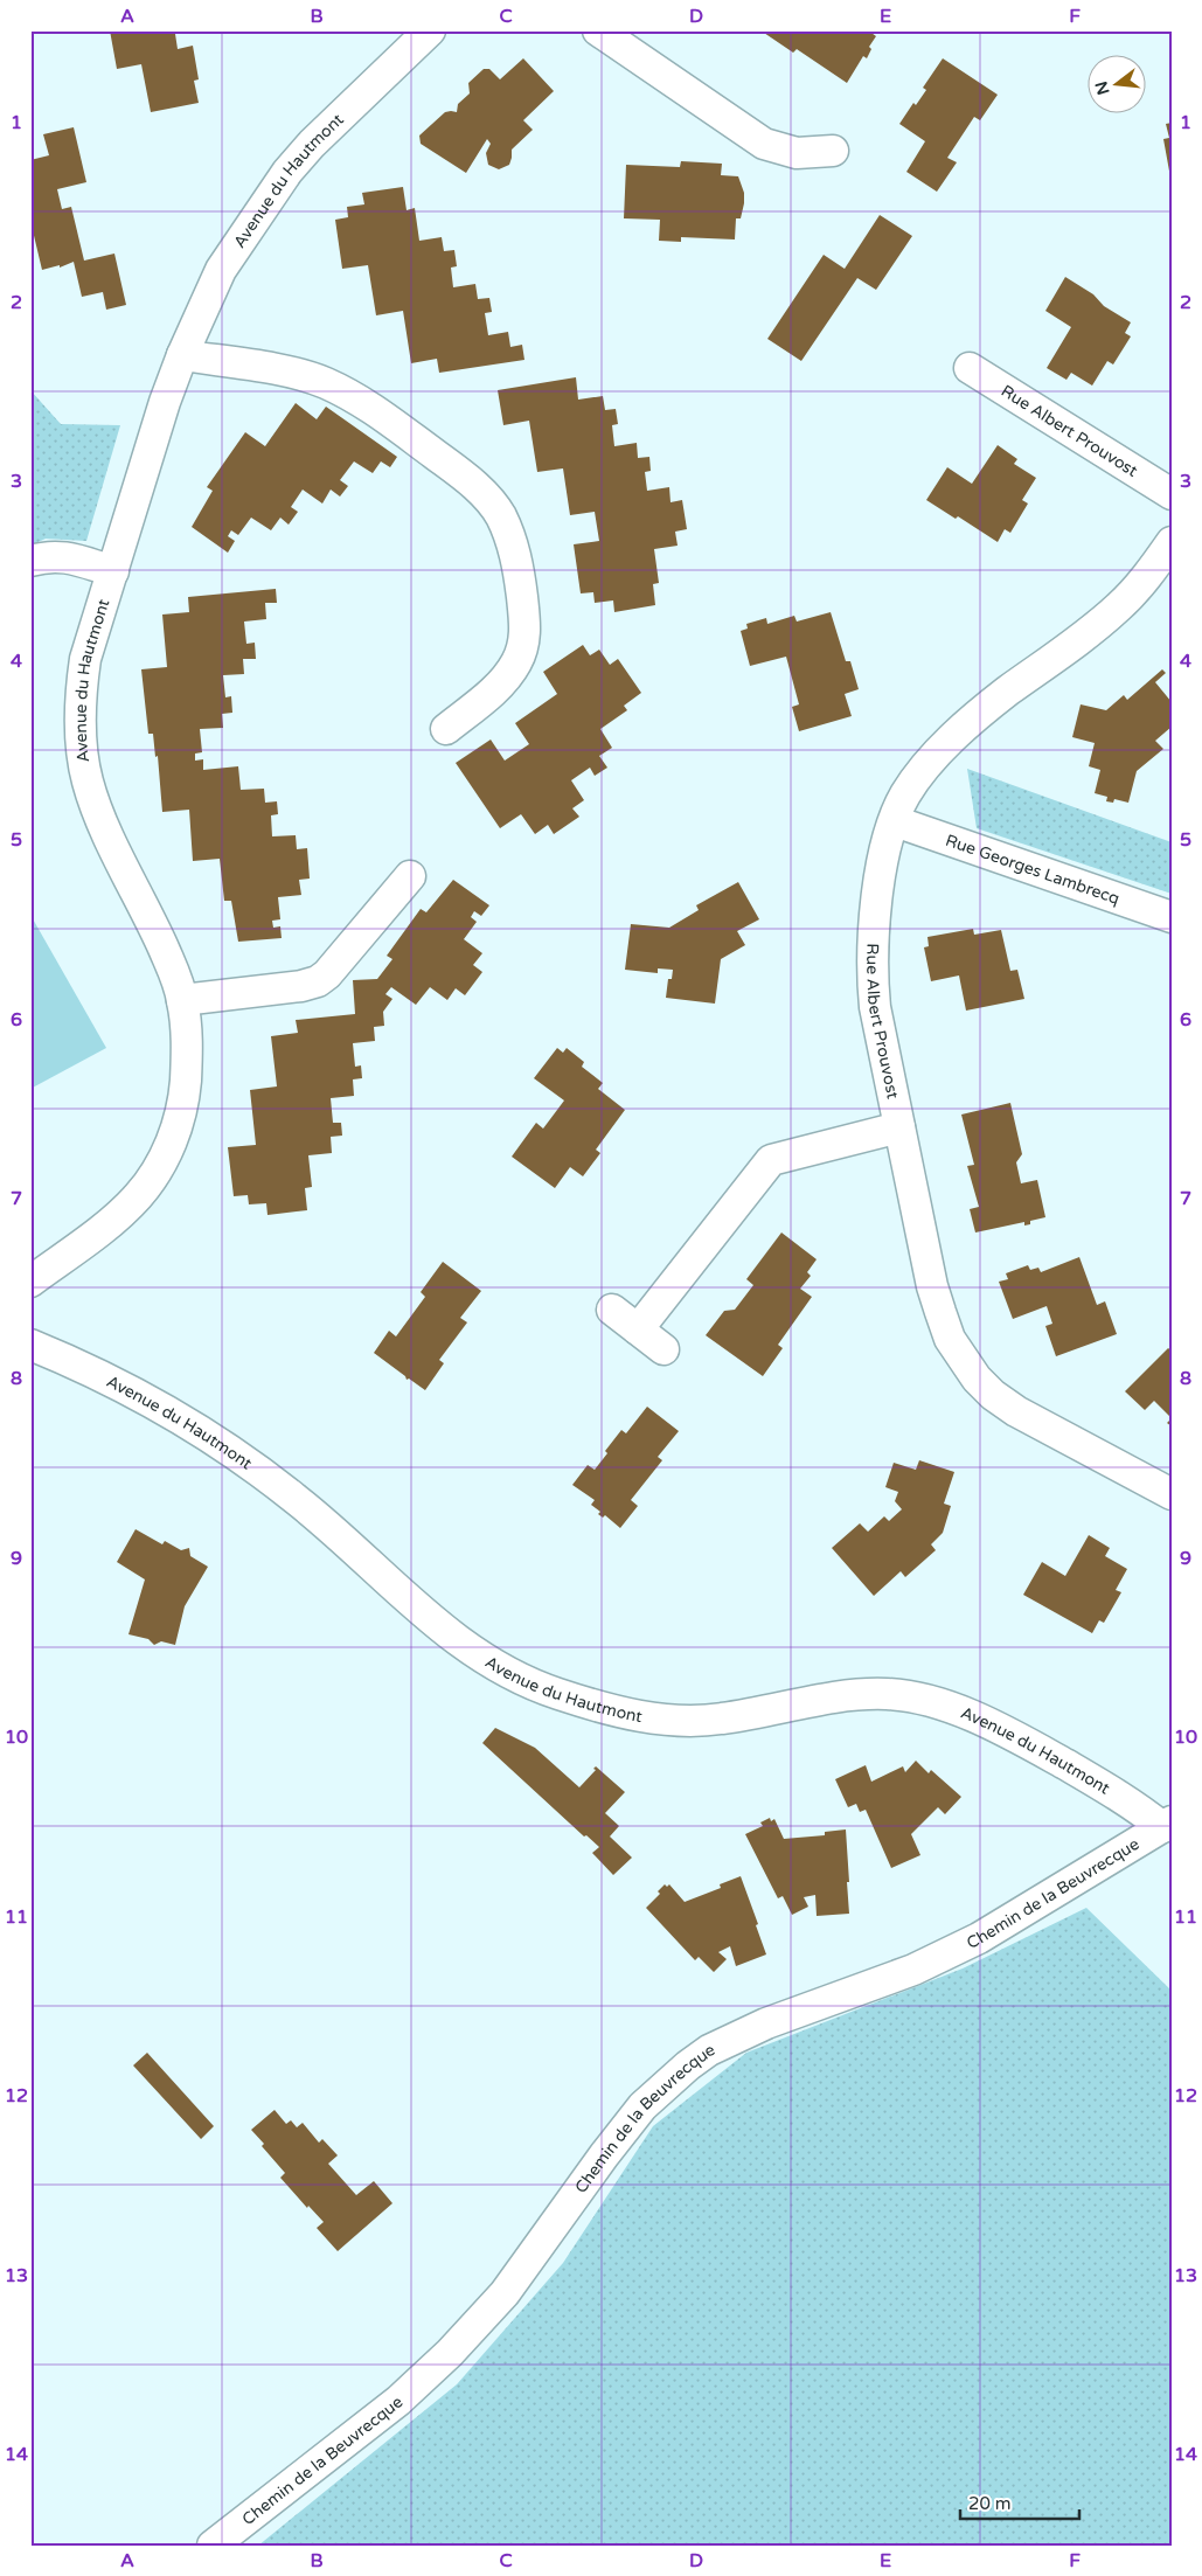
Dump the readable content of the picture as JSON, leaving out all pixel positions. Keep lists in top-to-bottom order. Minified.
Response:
{"streets":{"street":["Avenue du Hautmont","Rue Albert Prouvost","Rue Georges Lambrecq","Chemin de la Beuvrecque"]},"crossings":[["Avenue du Hautmont","Chemin de la Beuvrecque"],["Rue Albert Prouvost","Rue Georges Lambrecq"]],"scale_bar":"20 m","north":"left","grid":{"columns":["A","B","C","D","E","F"],"rows":["1","2","3","4","5","6","7","8","9","10","11","12","13","14"]}}
